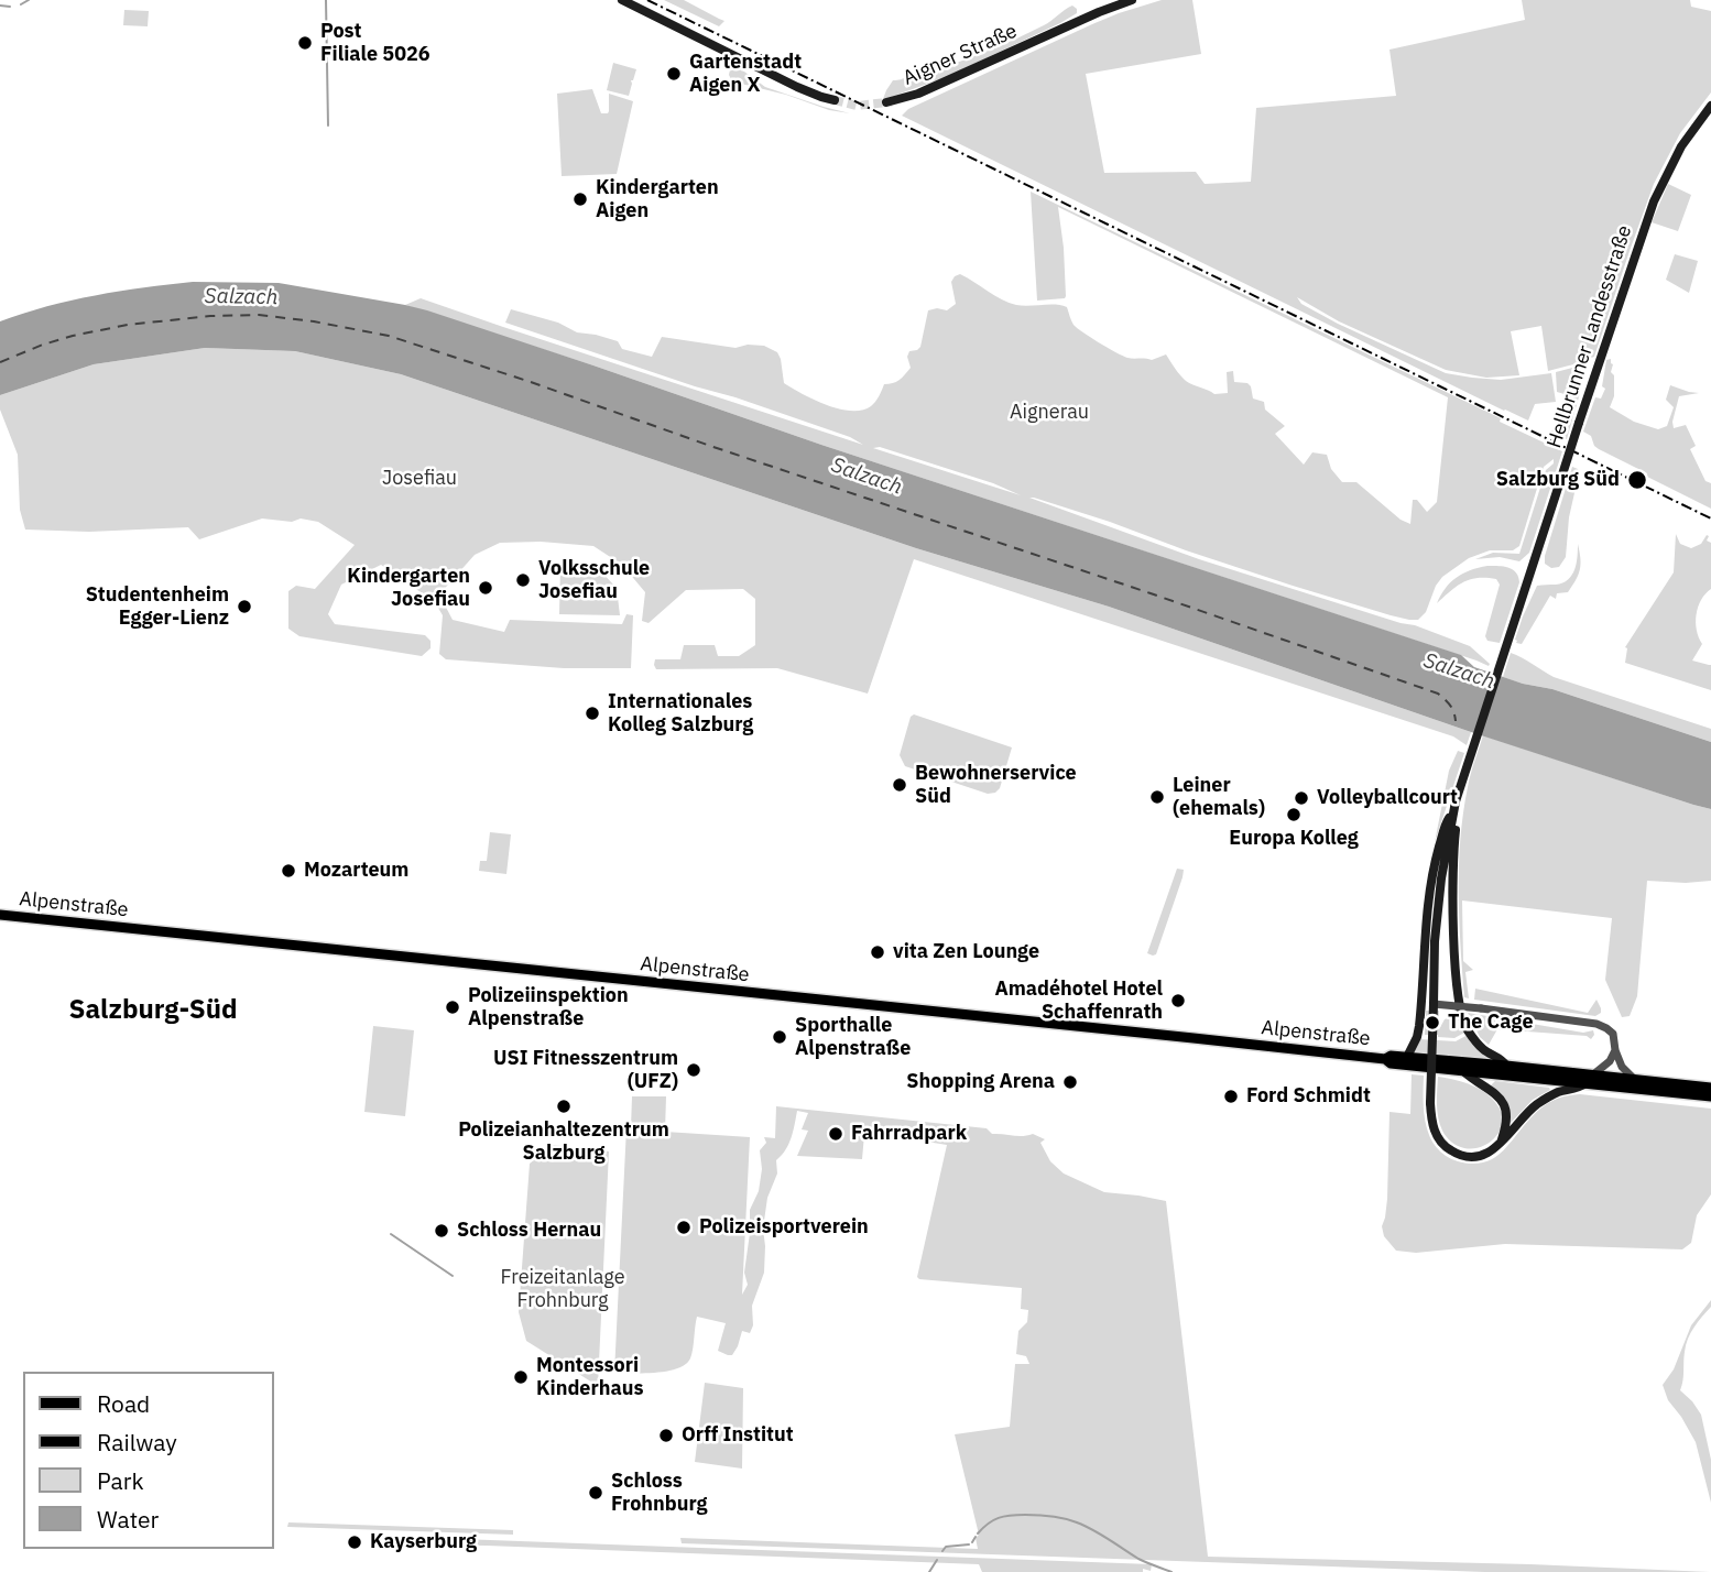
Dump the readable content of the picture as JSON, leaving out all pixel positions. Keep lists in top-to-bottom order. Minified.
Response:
{"streets":{"main road":["Aigner Straße","Hellbrunner Landesstraße","Alpenstraße"]},"crossings":[["Hellbrunner Landesstraße","Alpenstraße"]],"districts":["Salzburg-Süd"],"water":["Salzach"],"parks":["Aignerau","Josefiau","Freizeitanlage Frohnburg"],"places":["Post Filiale 5026","Gartenstadt Aigen X","Kindergarten Aigen","Salzburg Süd","Volksschule Josefiau","Kindergarten Josefiau","Studentenheim Egger-Lienz","Internationales Kolleg Salzburg","Bewohnerservice Süd","Leiner (ehemals)","Volleyballcourt","Europa Kolleg","Mozarteum","vita Zen Lounge","Amadéhotel Hotel Schaffenrath","Polizeiinspektion Alpenstraße","The Cage","Sporthalle Alpenstraße","USI Fitnesszentrum (UFZ)","Shopping Arena","Ford Schmidt","Polizeianhaltezentrum Salzburg","Fahrradpark","Polizeisportverein","Schloss Hernau","Montessori Kinderhaus","Orff Institut","Schloss Frohnburg","Kayserburg"],"legend":["Road","Railway","Park","Water"]}
